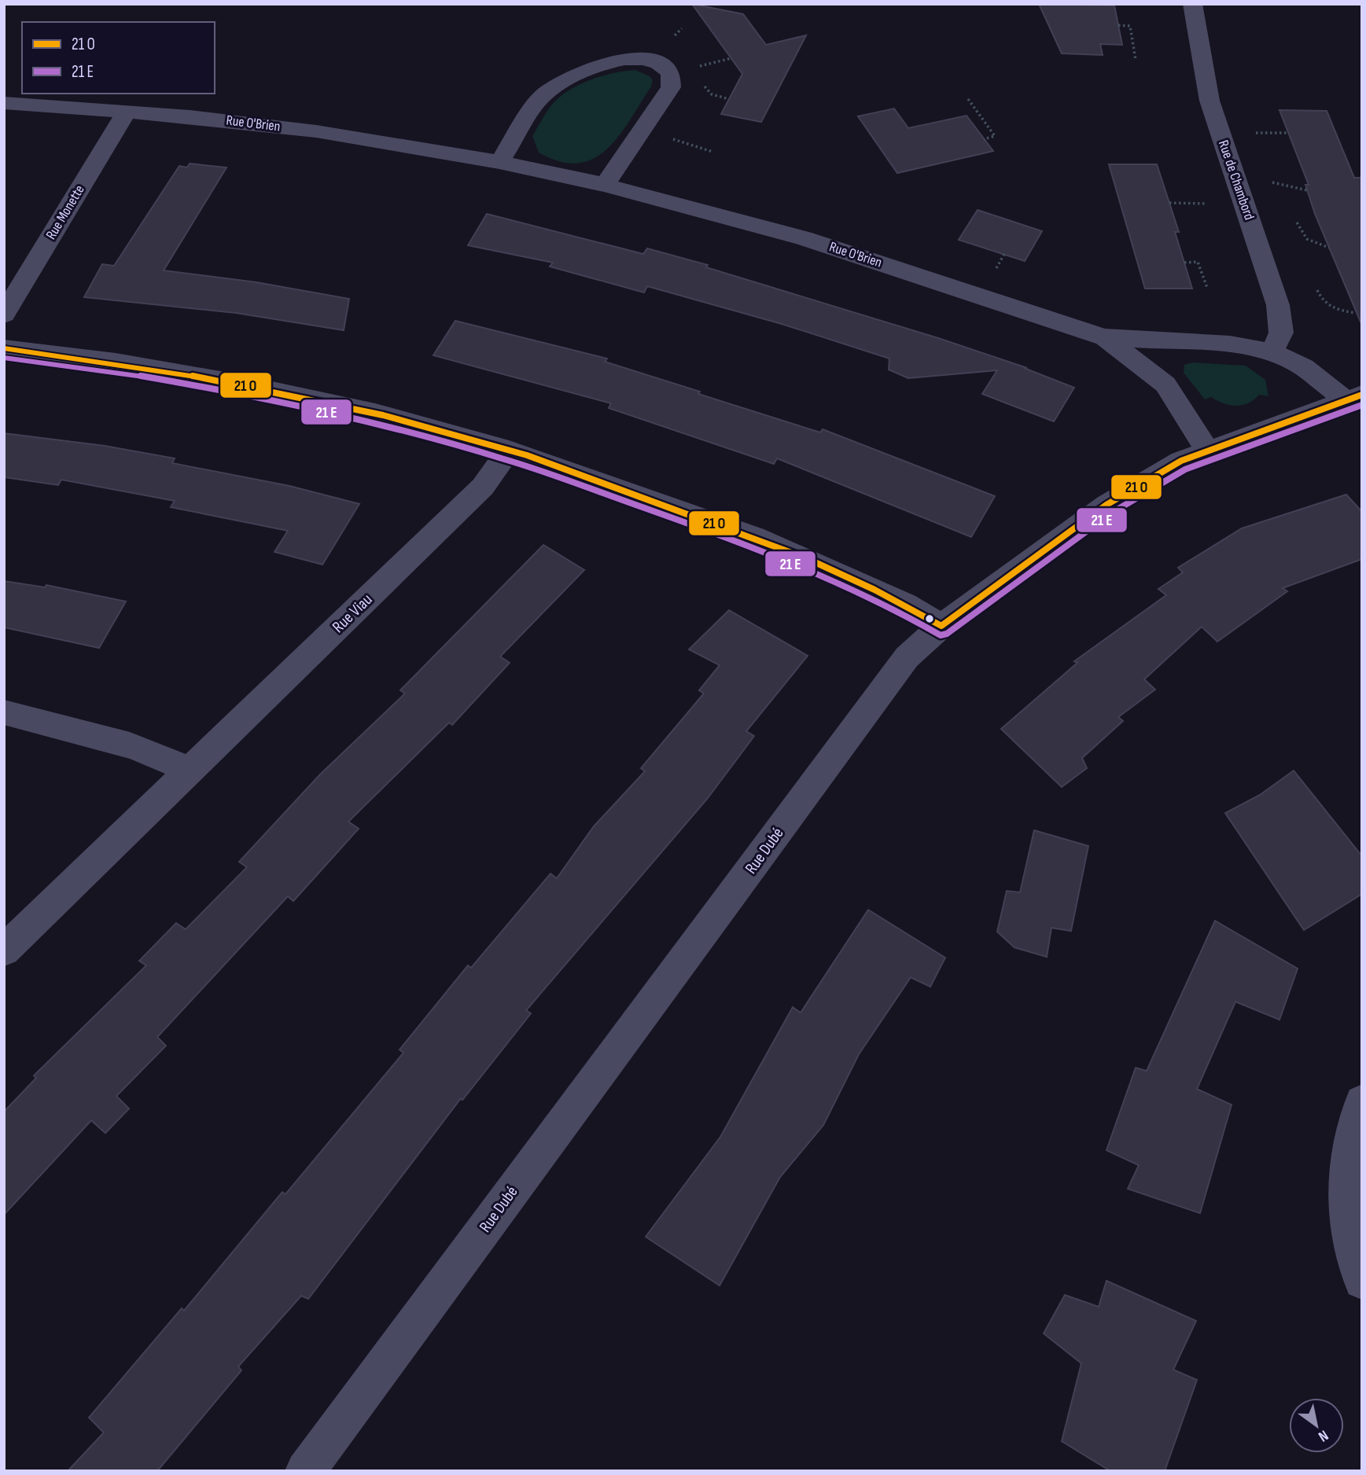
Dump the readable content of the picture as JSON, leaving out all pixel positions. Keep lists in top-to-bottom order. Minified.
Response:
{"streets":{"street":["Rue O'Brien","Rue de Chambord","Rue Monette","Rue Viau","Rue Dubé"]},"crossings":[["Rue O'Brien","Rue de Chambord"],["Rue O'Brien","Rue Monette"],["Rue O'Brien","Rue Dubé"]],"legend":["21 O","21 E"],"north":"bottom right"}
